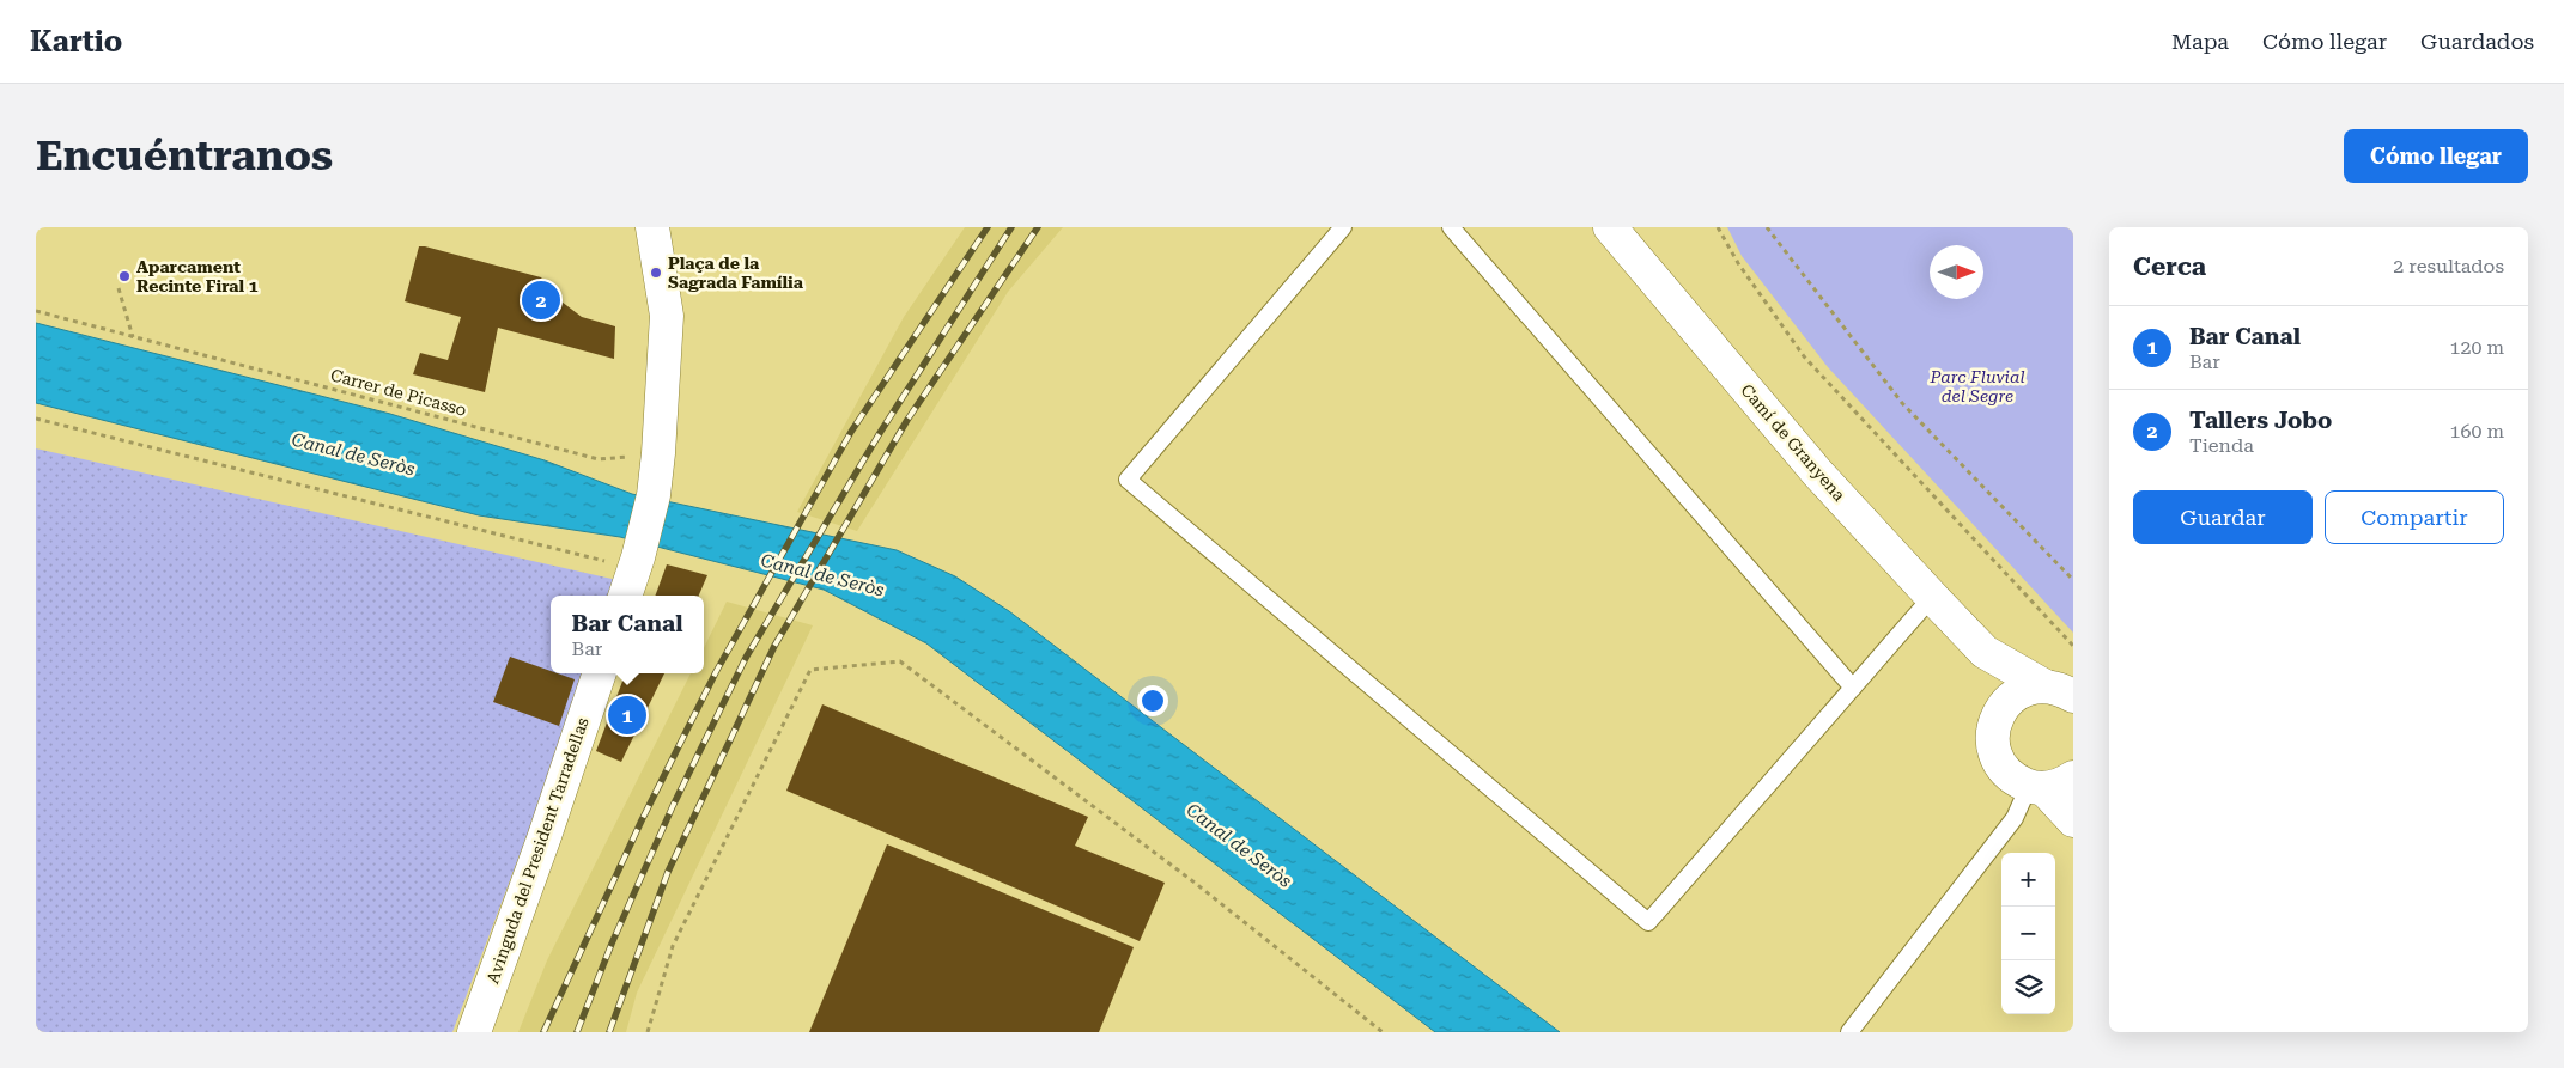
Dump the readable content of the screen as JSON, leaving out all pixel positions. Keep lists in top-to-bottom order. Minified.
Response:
{"streets":{"street":["Camí de Granyena","Avinguda del President Tarradellas"],"path":["Carrer de Picasso"]},"water":["Canal de Seròs"],"parks":["Parc Fluvial del Segre"],"places":["Plaça de la Sagrada Família","Aparcament Recinte Firal 1"],"north":"right","page":{"header":"Kartio","nav":["Mapa","Cómo llegar","Guardados"],"buttons":["Cómo llegar",["Guardar","Compartir"]],"title":"Encuéntranos","heading":["Cerca","2 resultados"],"pins":["2","1"],"list":[{"mark":"1","name":"Bar Canal","note":"Bar","value":"120 m"},{"mark":"2","name":"Tallers Jobo","note":"Tienda","value":"160 m"}],"popup":["Bar Canal","Bar"],"map_buttons":["+","−"]}}
